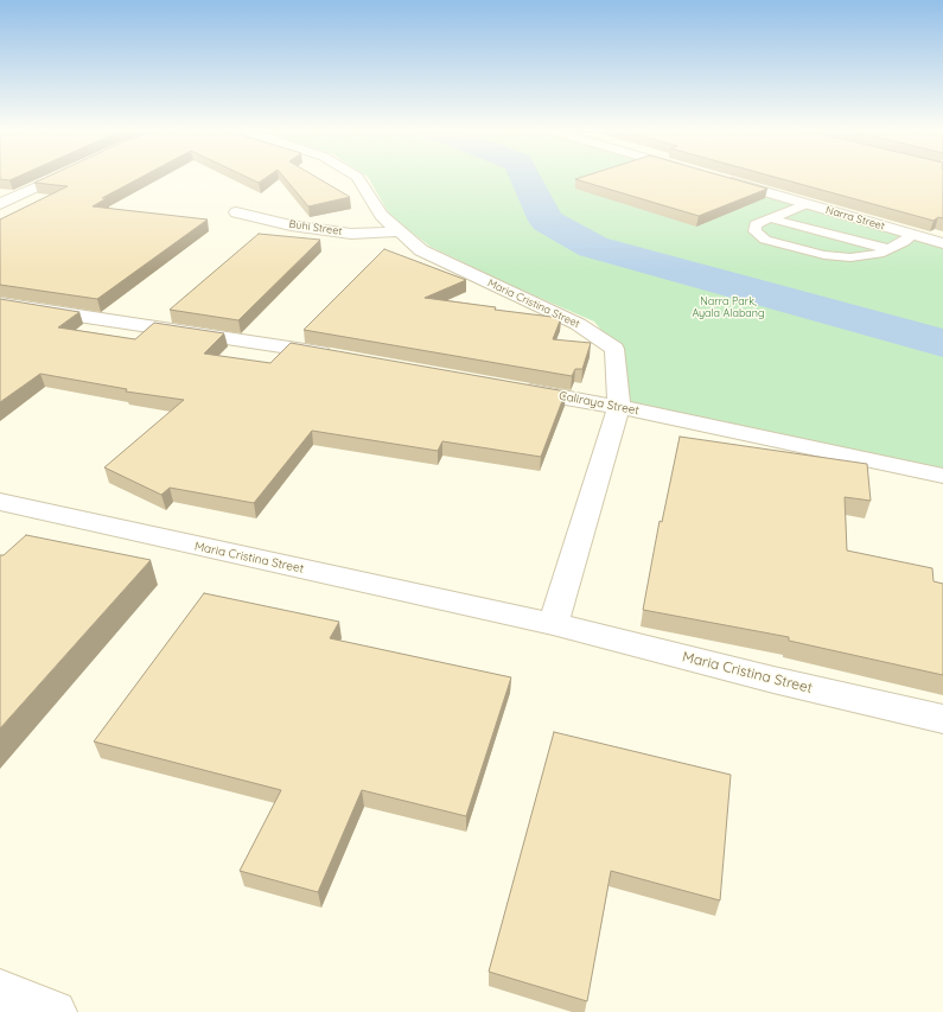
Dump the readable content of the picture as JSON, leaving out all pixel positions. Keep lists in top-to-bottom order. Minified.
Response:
{"streets":{"street":["Narra Street","Buhi Street","Maria Cristina Street","Caliraya Street"]},"crossings":[["Buhi Street","Maria Cristina Street"],["Maria Cristina Street","Caliraya Street"]],"parks":["Narra Park, Ayala Alabang"]}
